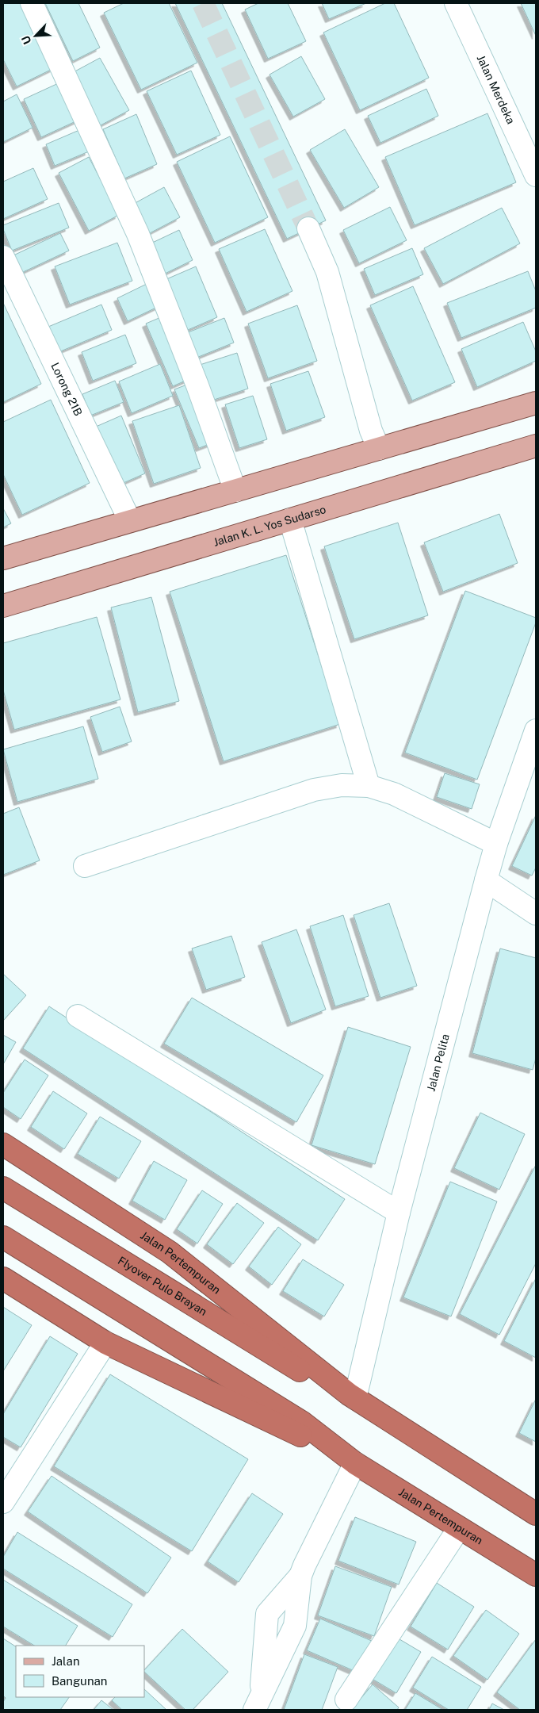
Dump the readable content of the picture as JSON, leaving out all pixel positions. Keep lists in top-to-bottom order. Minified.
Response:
{"streets":{"highway":["Jalan Pertempuran","Flyover Pulo Brayan"],"main road":["Jalan K. L. Yos Sudarso"],"street":["Jalan Merdeka","Lorong 21B","Jalan Pelita"]},"crossings":[["Jalan Pelita","Jalan Pertempuran"],["Jalan Pertempuran","Flyover Pulo Brayan"]],"legend":["Jalan","Bangunan"],"north":"bottom left"}
